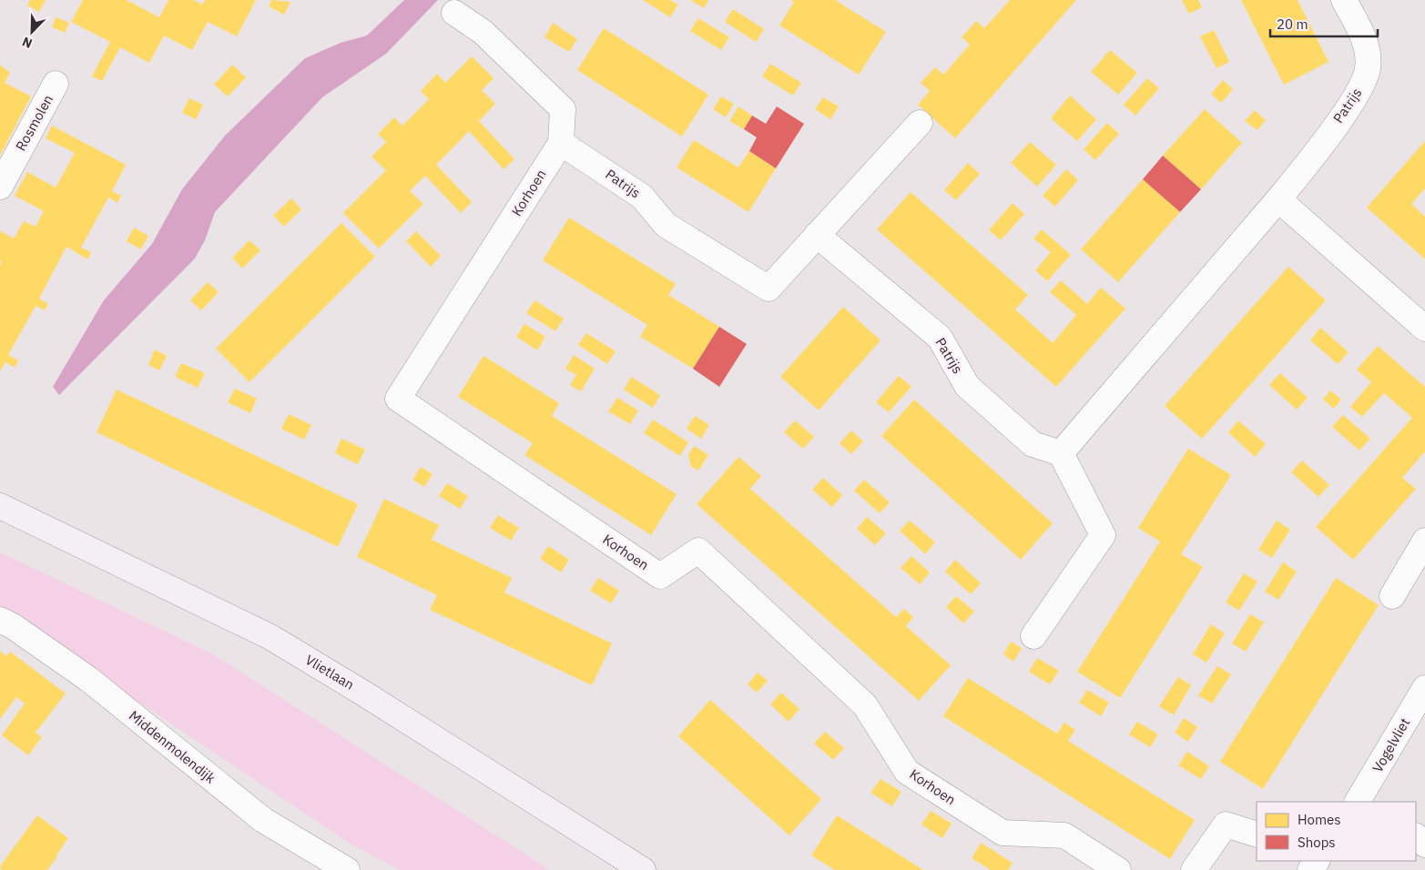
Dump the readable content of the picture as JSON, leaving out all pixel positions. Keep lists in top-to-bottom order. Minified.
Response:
{"streets":{"street":["Patrijs","Rosmolen","Korhoen","Vlietlaan","Vogelvliet","Middenmolendijk"]},"crossings":[["Patrijs","Korhoen"]],"legend":["Homes","Shops"],"scale_bar":"20 m","north":"bottom left"}
